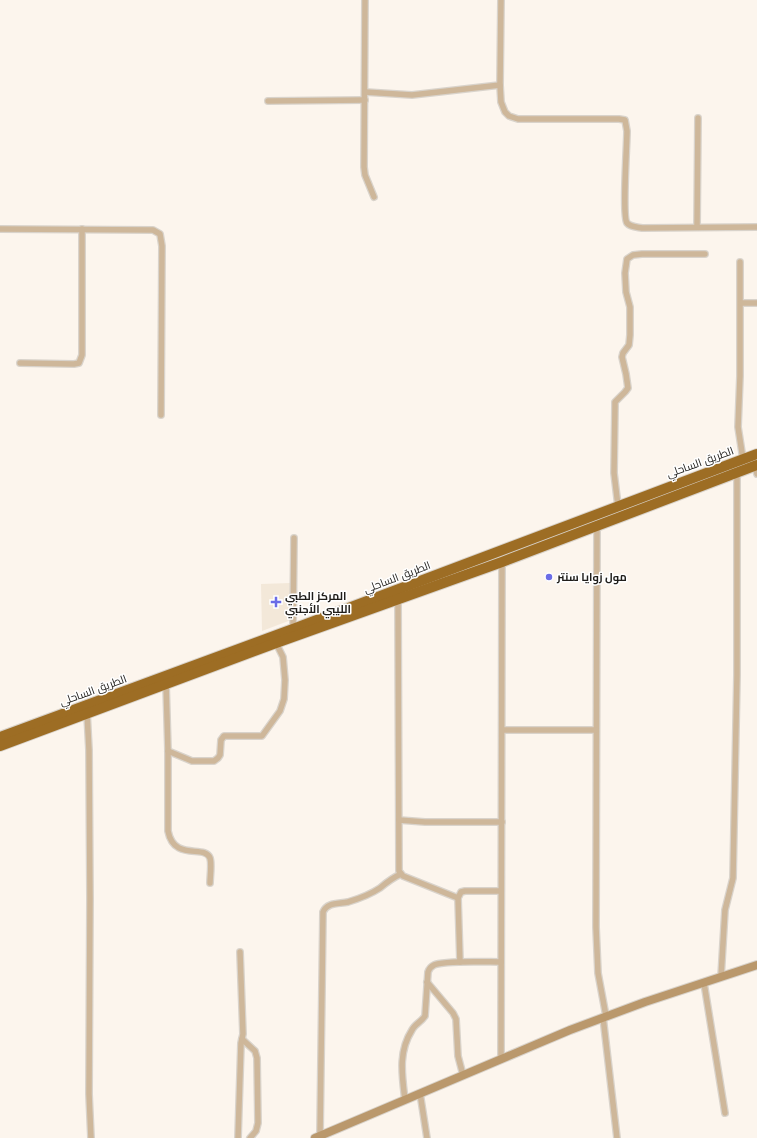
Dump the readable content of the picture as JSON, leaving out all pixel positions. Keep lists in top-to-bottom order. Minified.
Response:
{"streets":{"highway":["الطريق الساحلي"]},"places":{"other":["مول زوايا سنتر"],"health":["المركز الطبي الليبي الأجنبي"]}}
